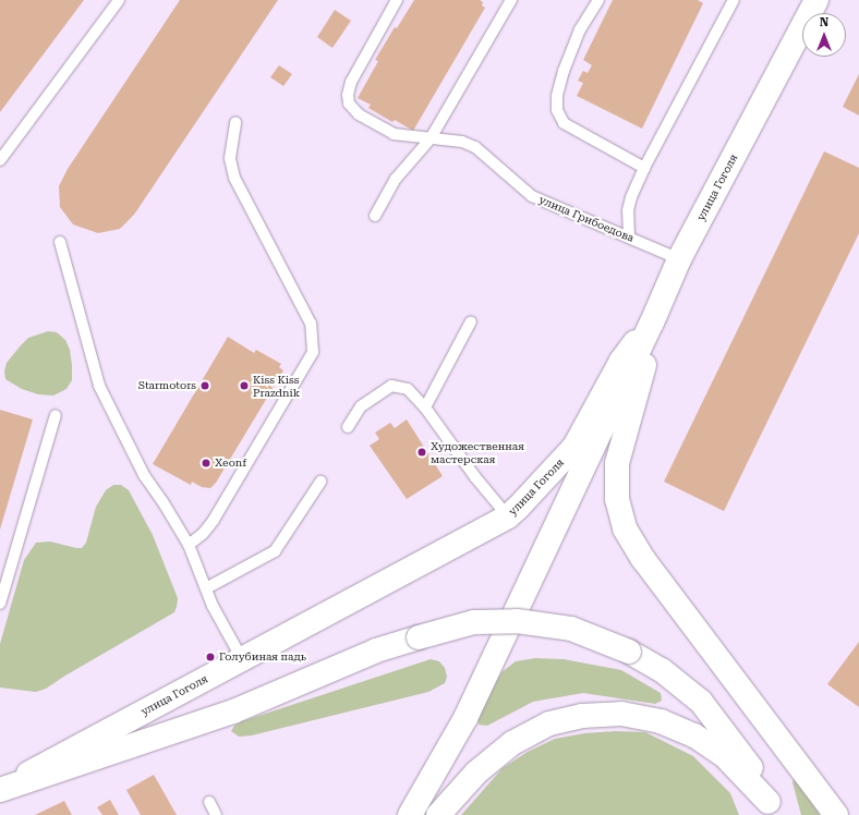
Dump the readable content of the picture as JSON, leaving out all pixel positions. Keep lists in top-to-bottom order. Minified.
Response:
{"streets":{"main road":["улица Гоголя"],"lane":["улица Грибоедова"]},"crossings":[["улица Гоголя","улица Грибоедова"]],"places":["Starmotors","Kiss Kiss Prazdnik","Художественная мастерская","Xeonf","Голубиная падь"],"north":"top"}
